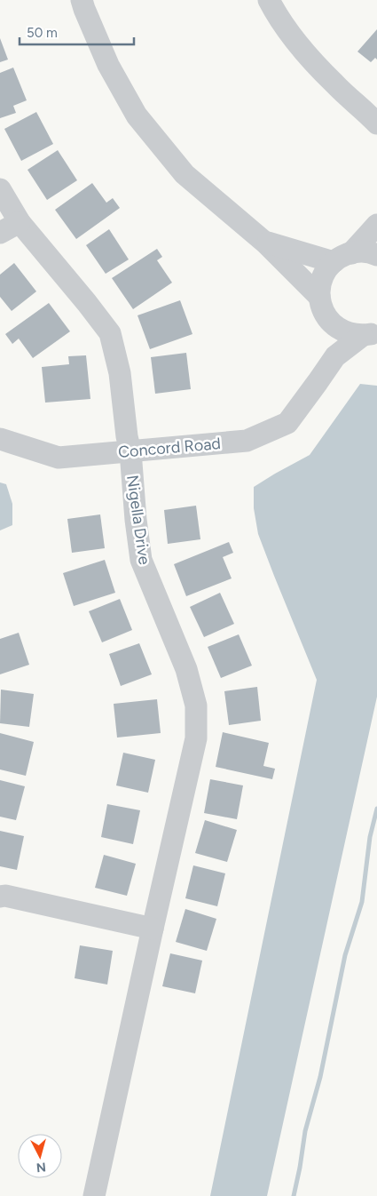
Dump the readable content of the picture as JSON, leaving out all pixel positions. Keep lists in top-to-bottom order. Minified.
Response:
{"streets":{"street":["Concord Road","Nigella Drive"]},"crossings":[["Concord Road","Nigella Drive"]],"scale_bar":"50 m","north":"bottom"}
